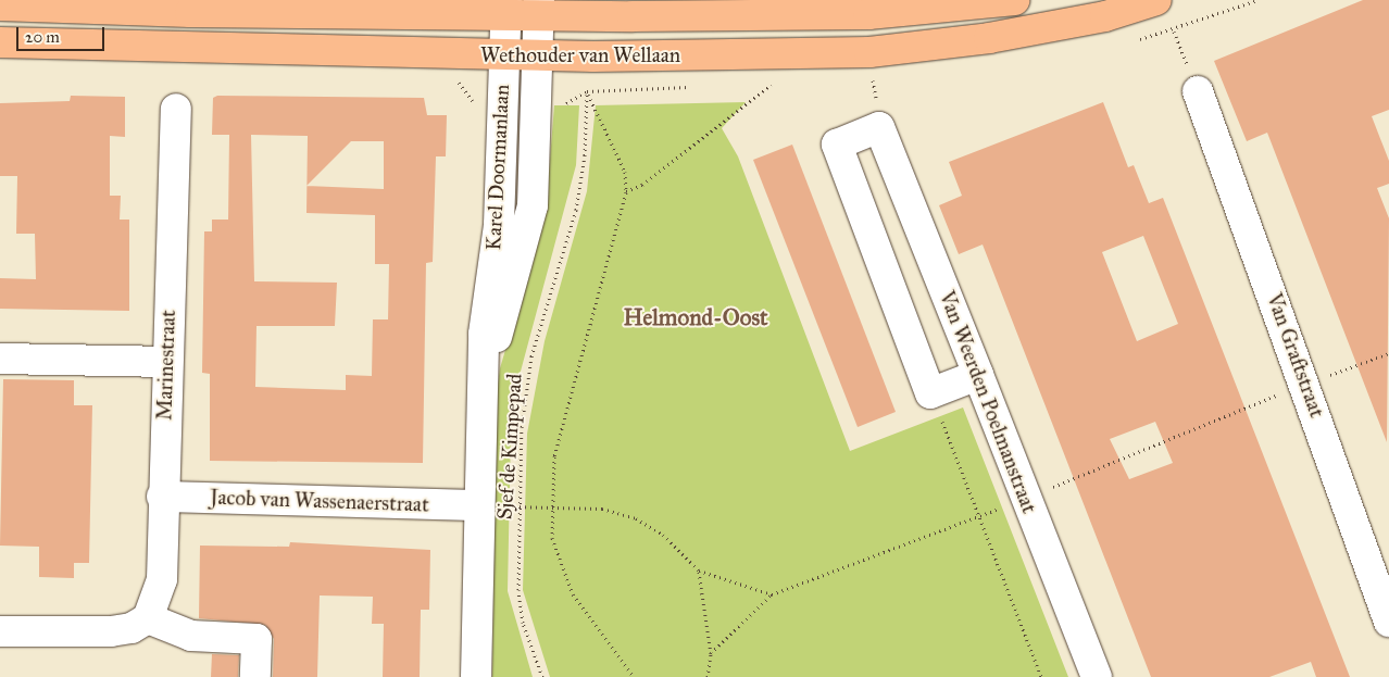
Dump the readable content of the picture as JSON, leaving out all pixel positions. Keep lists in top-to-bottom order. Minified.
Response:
{"streets":{"main road":["Wethouder van Wellaan"],"street":["Karel Doormanlaan","Van Graftstraat","Marinestraat","Van Weerden Poelmanstraat","Jacob van Wassenaerstraat"],"path":["Sjef de Kimpepad"]},"crossings":[["Wethouder van Wellaan","Karel Doormanlaan"],["Karel Doormanlaan","Jacob van Wassenaerstraat"],["Marinestraat","Jacob van Wassenaerstraat"]],"districts":["Helmond-Oost"],"scale_bar":"20 m"}
